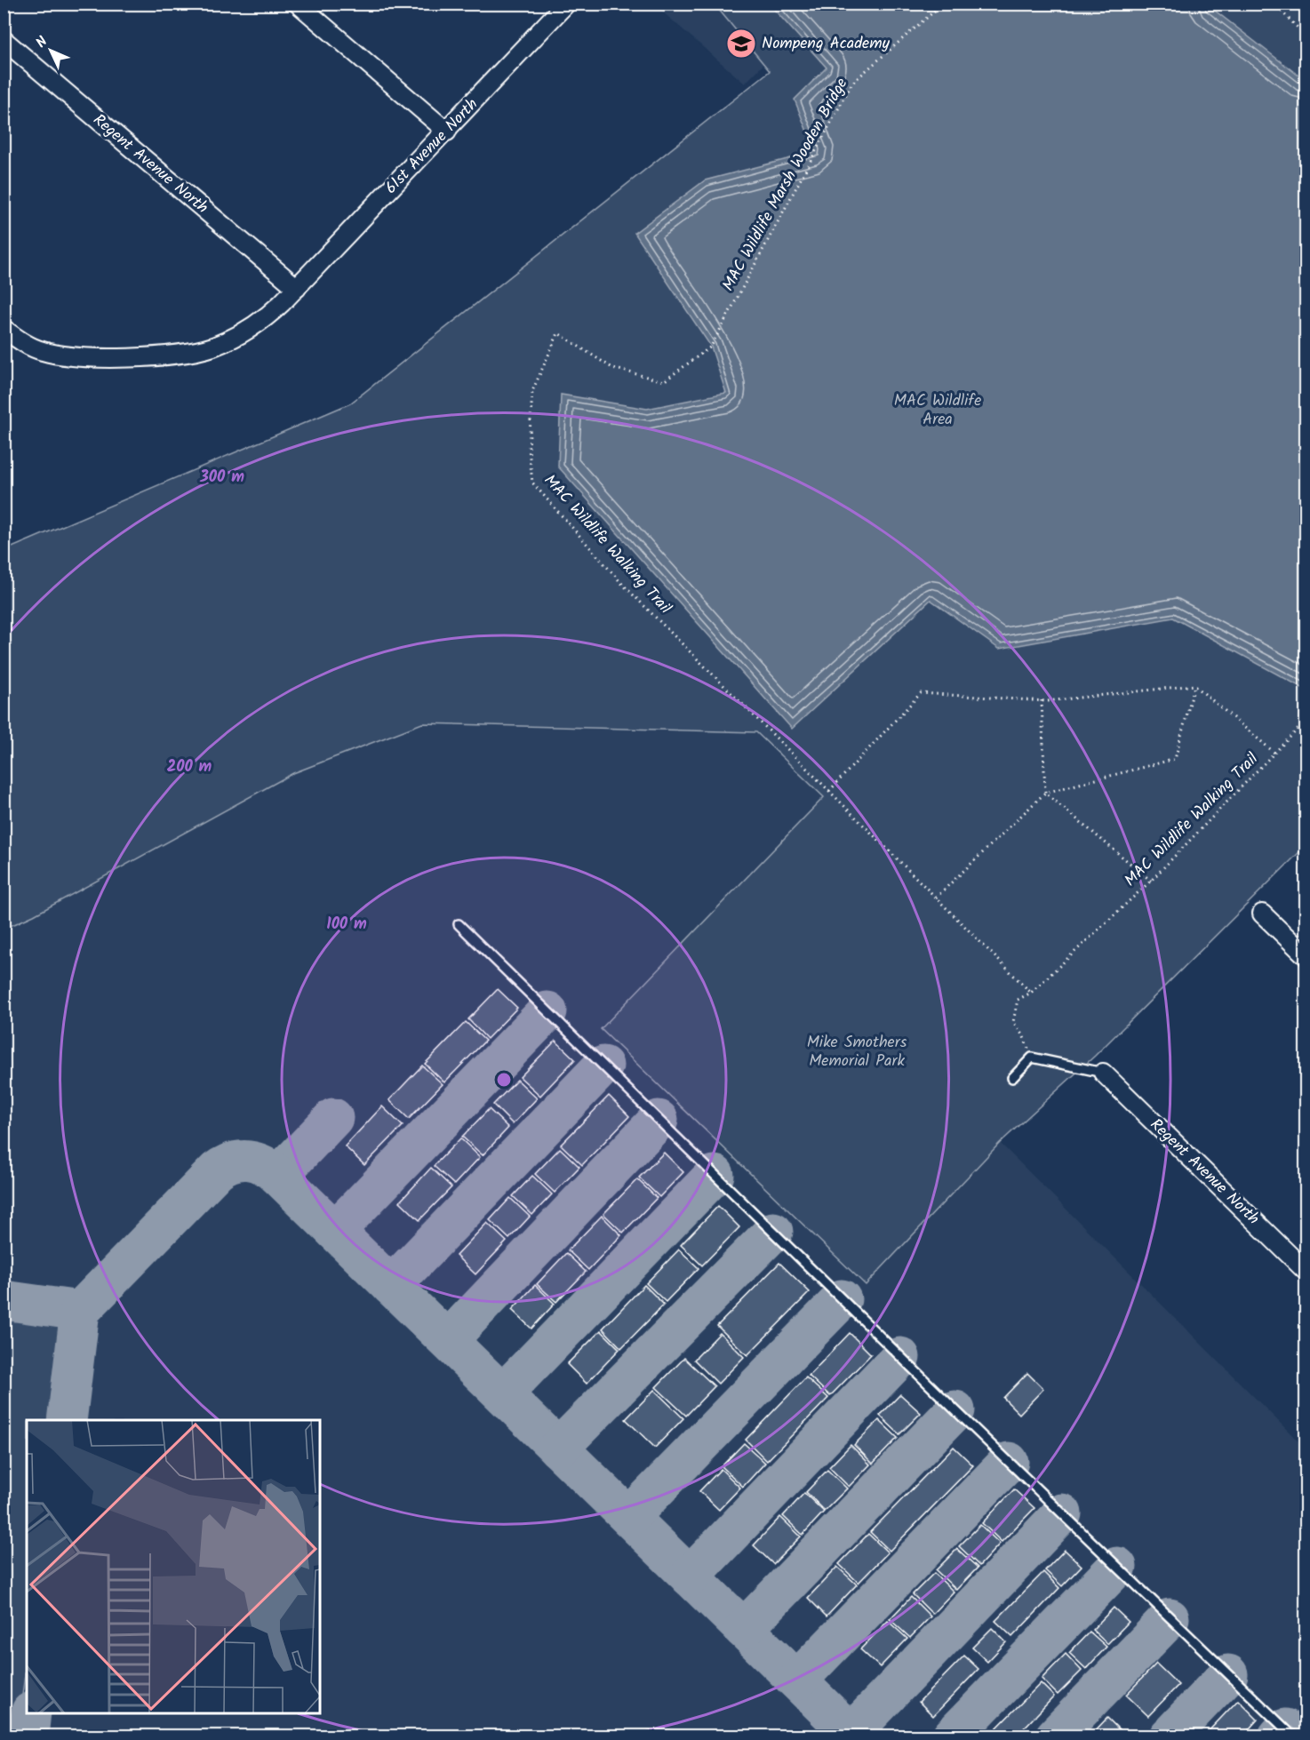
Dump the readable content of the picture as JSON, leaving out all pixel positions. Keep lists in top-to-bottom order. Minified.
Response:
{"streets":{"street":["61st Avenue North","Regent Avenue North"],"path":["MAC Wildlife Marsh Wooden Bridge","MAC Wildlife Walking Trail"]},"crossings":[["61st Avenue North","Regent Avenue North"],["MAC Wildlife Marsh Wooden Bridge","MAC Wildlife Walking Trail"]],"parks":["MAC Wildlife Area","Mike Smothers Memorial Park"],"places":{"school or university":["Nompeng Academy"]},"north":"top left","rings":["300 m","200 m","100 m"]}
